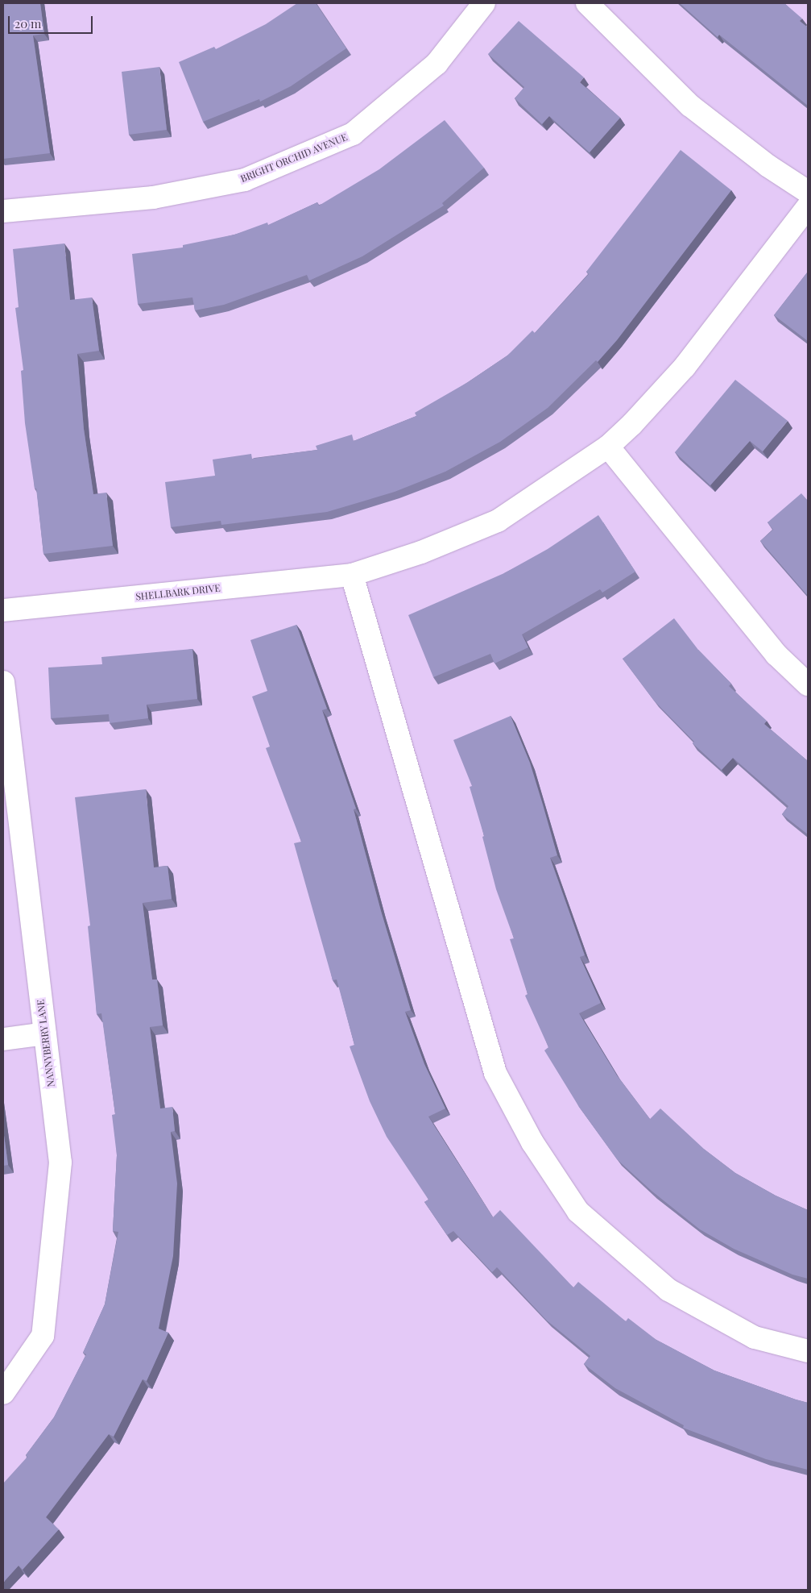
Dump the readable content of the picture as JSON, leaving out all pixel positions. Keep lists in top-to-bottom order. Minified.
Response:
{"streets":{"street":["BRIGHT ORCHID AVENUE","SHELLBARK DRIVE","NANNYBERRY LANE"]},"scale_bar":"20 m"}
